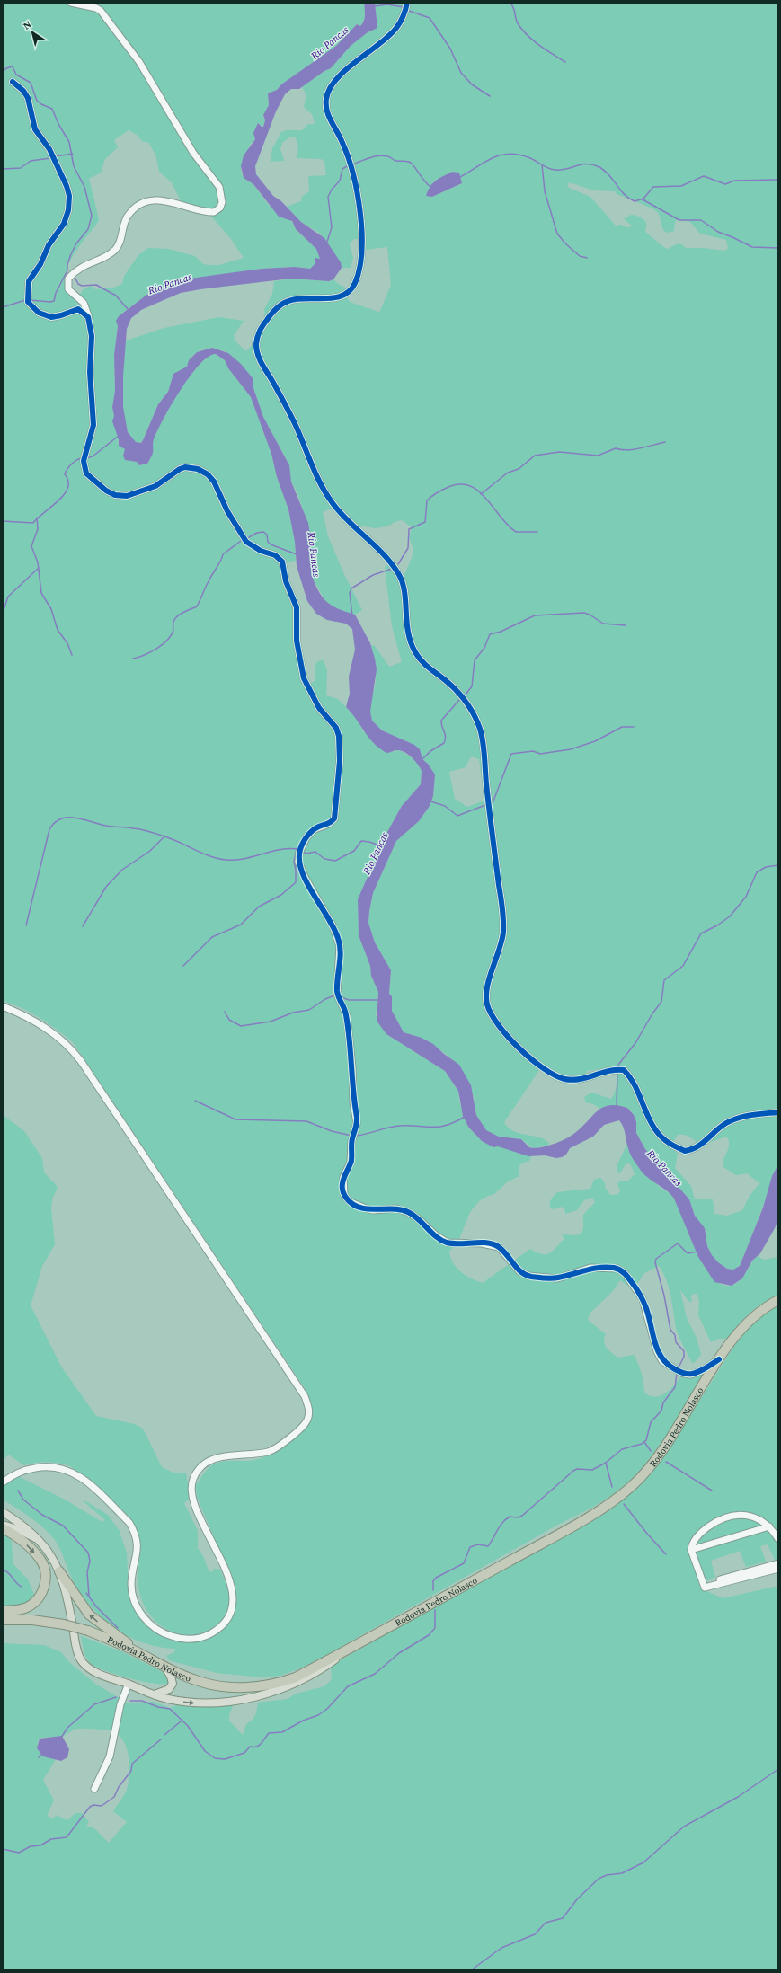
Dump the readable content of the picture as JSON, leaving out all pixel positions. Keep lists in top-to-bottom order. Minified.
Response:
{"streets":{"highway":["Rodovia Pedro Nolasco"]},"water":["Rio Pancas"],"north":"top left"}
